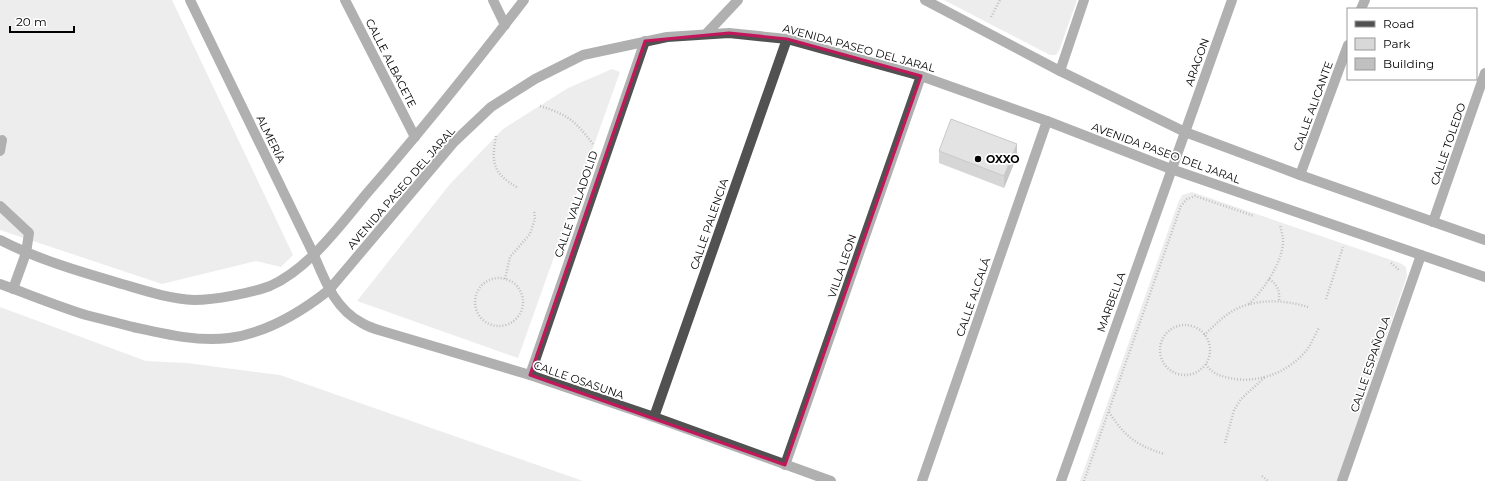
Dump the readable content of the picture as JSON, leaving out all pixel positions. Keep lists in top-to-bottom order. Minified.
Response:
{"streets":{"street":["AVENIDA PASEO DEL JARAL","ARAGON","CALLE ALBACETE","CALLE ALICANTE","ALMERÍA","CALLE TOLEDO","CALLE VALLADOLID","CALLE PALENCIA","VILLA LEON","CALLE ALCALÁ","MARBELLA","CALLE ESPAÑOLA","CALLE OSASUNA"]},"crossings":[["AVENIDA PASEO DEL JARAL","CALLE ALBACETE"],["AVENIDA PASEO DEL JARAL","ALMERÍA"],["AVENIDA PASEO DEL JARAL","CALLE VALLADOLID"],["AVENIDA PASEO DEL JARAL","CALLE PALENCIA"],["AVENIDA PASEO DEL JARAL","VILLA LEON"],["AVENIDA PASEO DEL JARAL","CALLE ALCALÁ"],["AVENIDA PASEO DEL JARAL","MARBELLA"],["AVENIDA PASEO DEL JARAL","CALLE ESPAÑOLA"],["AVENIDA PASEO DEL JARAL","CALLE OSASUNA"],["ARAGON","MARBELLA"],["ALMERÍA","CALLE OSASUNA"],["CALLE VALLADOLID","CALLE OSASUNA"],["CALLE PALENCIA","CALLE OSASUNA"],["VILLA LEON","CALLE OSASUNA"]],"places":["OXXO"],"legend":["Road","Park","Building"],"scale_bar":"20 m"}
